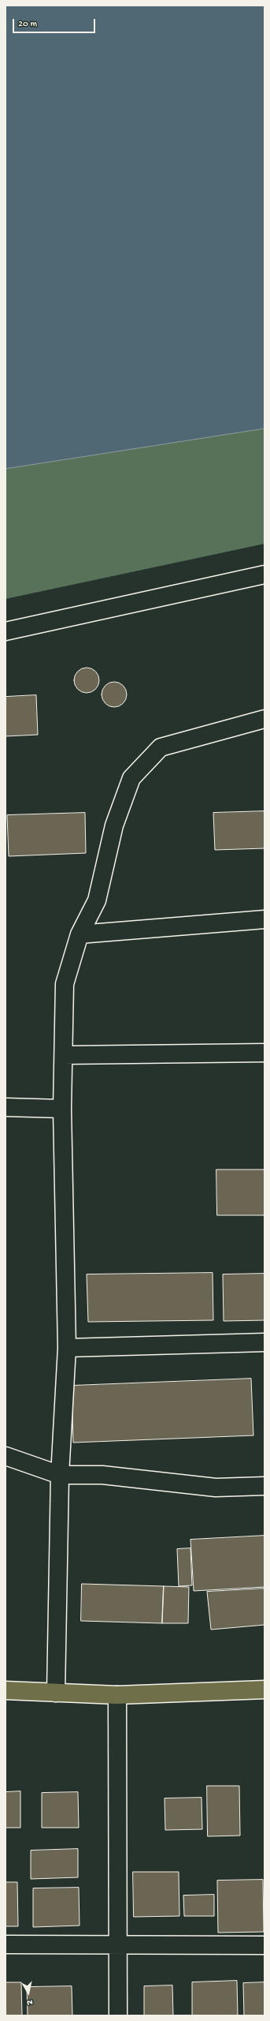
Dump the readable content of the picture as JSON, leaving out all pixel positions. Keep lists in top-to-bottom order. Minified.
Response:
{"scale_bar":"20 m","north":"bottom"}
